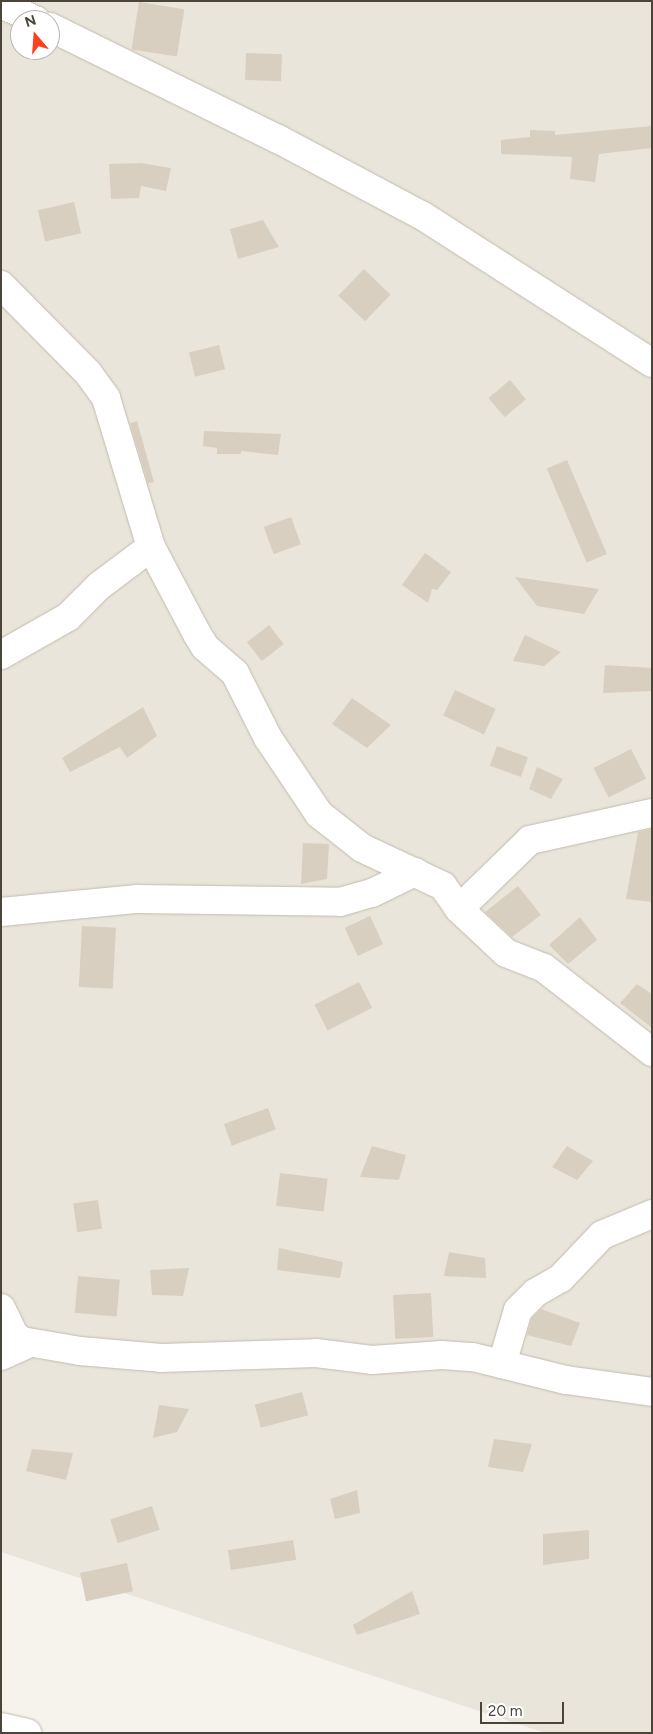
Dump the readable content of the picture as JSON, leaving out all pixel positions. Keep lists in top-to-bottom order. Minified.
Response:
{"scale_bar":"20 m","north":"top"}
